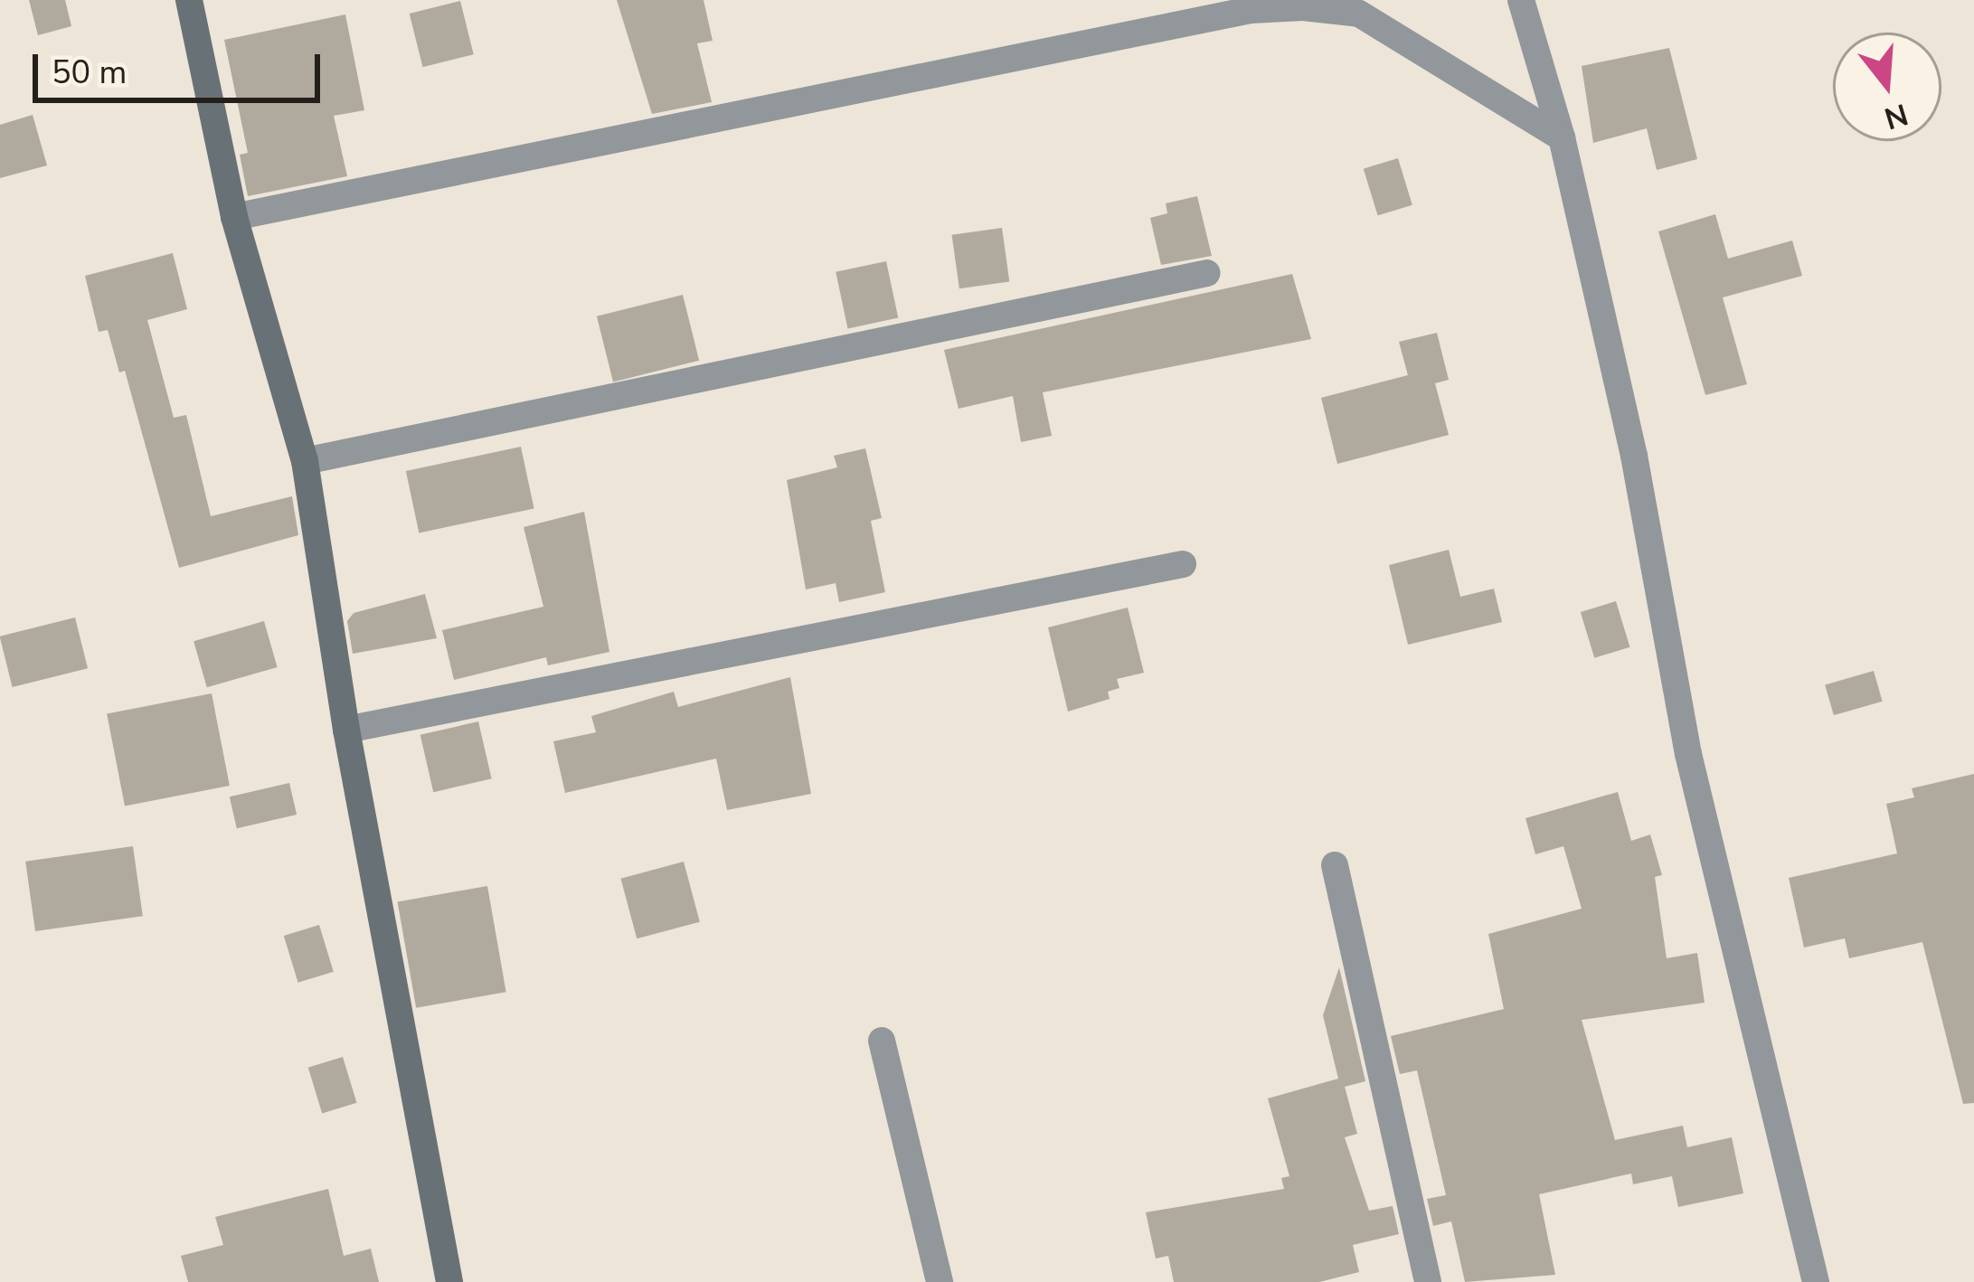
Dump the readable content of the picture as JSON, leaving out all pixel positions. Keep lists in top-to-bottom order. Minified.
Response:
{"scale_bar":"50 m","north":"bottom"}
